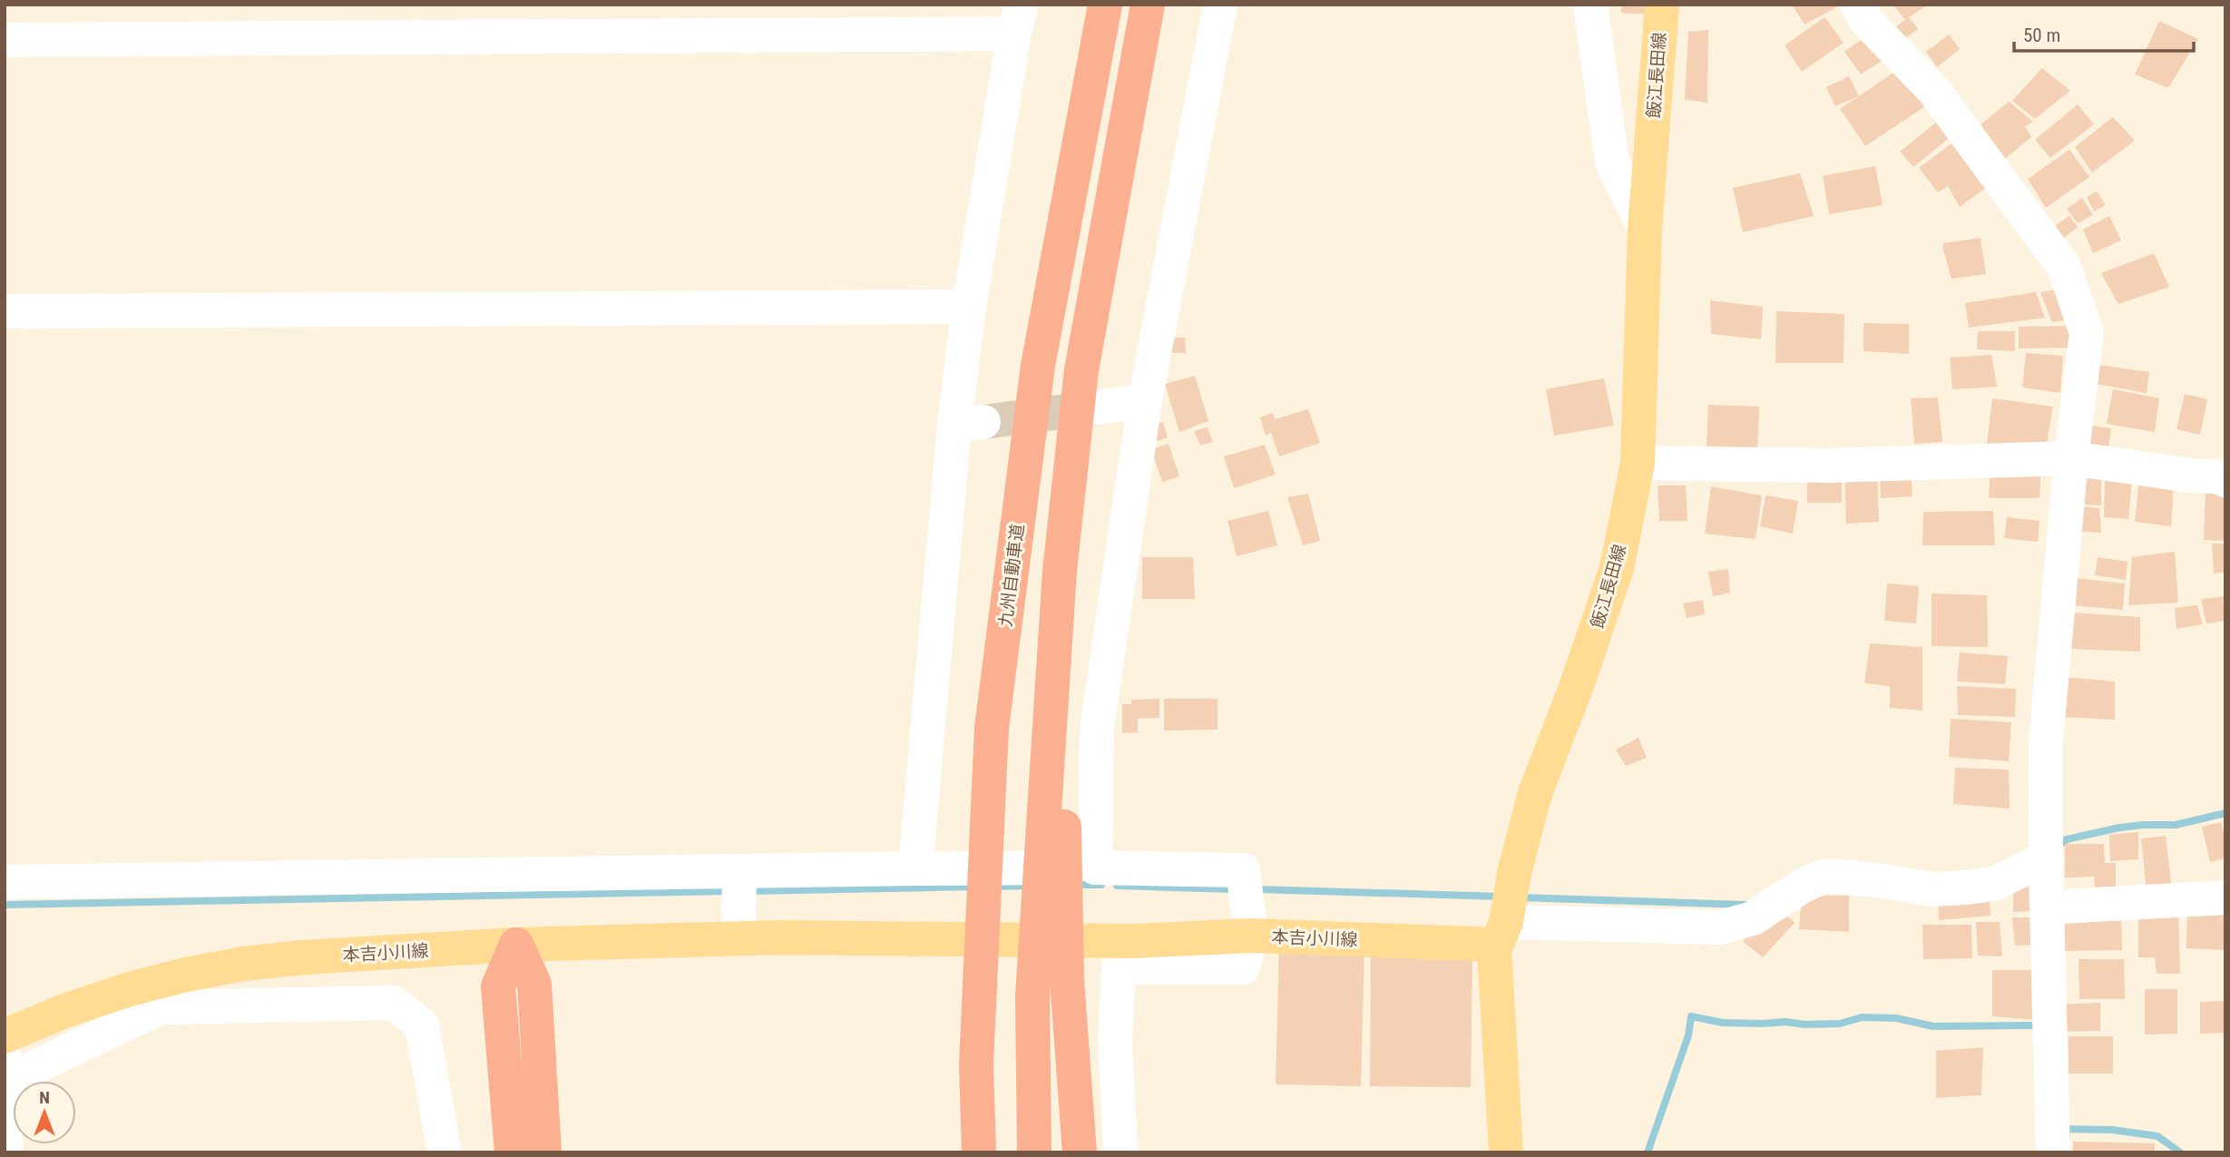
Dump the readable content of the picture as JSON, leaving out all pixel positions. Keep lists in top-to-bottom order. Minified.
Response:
{"streets":{"highway":["九州自動車道"],"main road":["飯江長田線","本吉小川線"]},"crossings":[["飯江長田線","本吉小川線"]],"scale_bar":"50 m","north":"top"}
